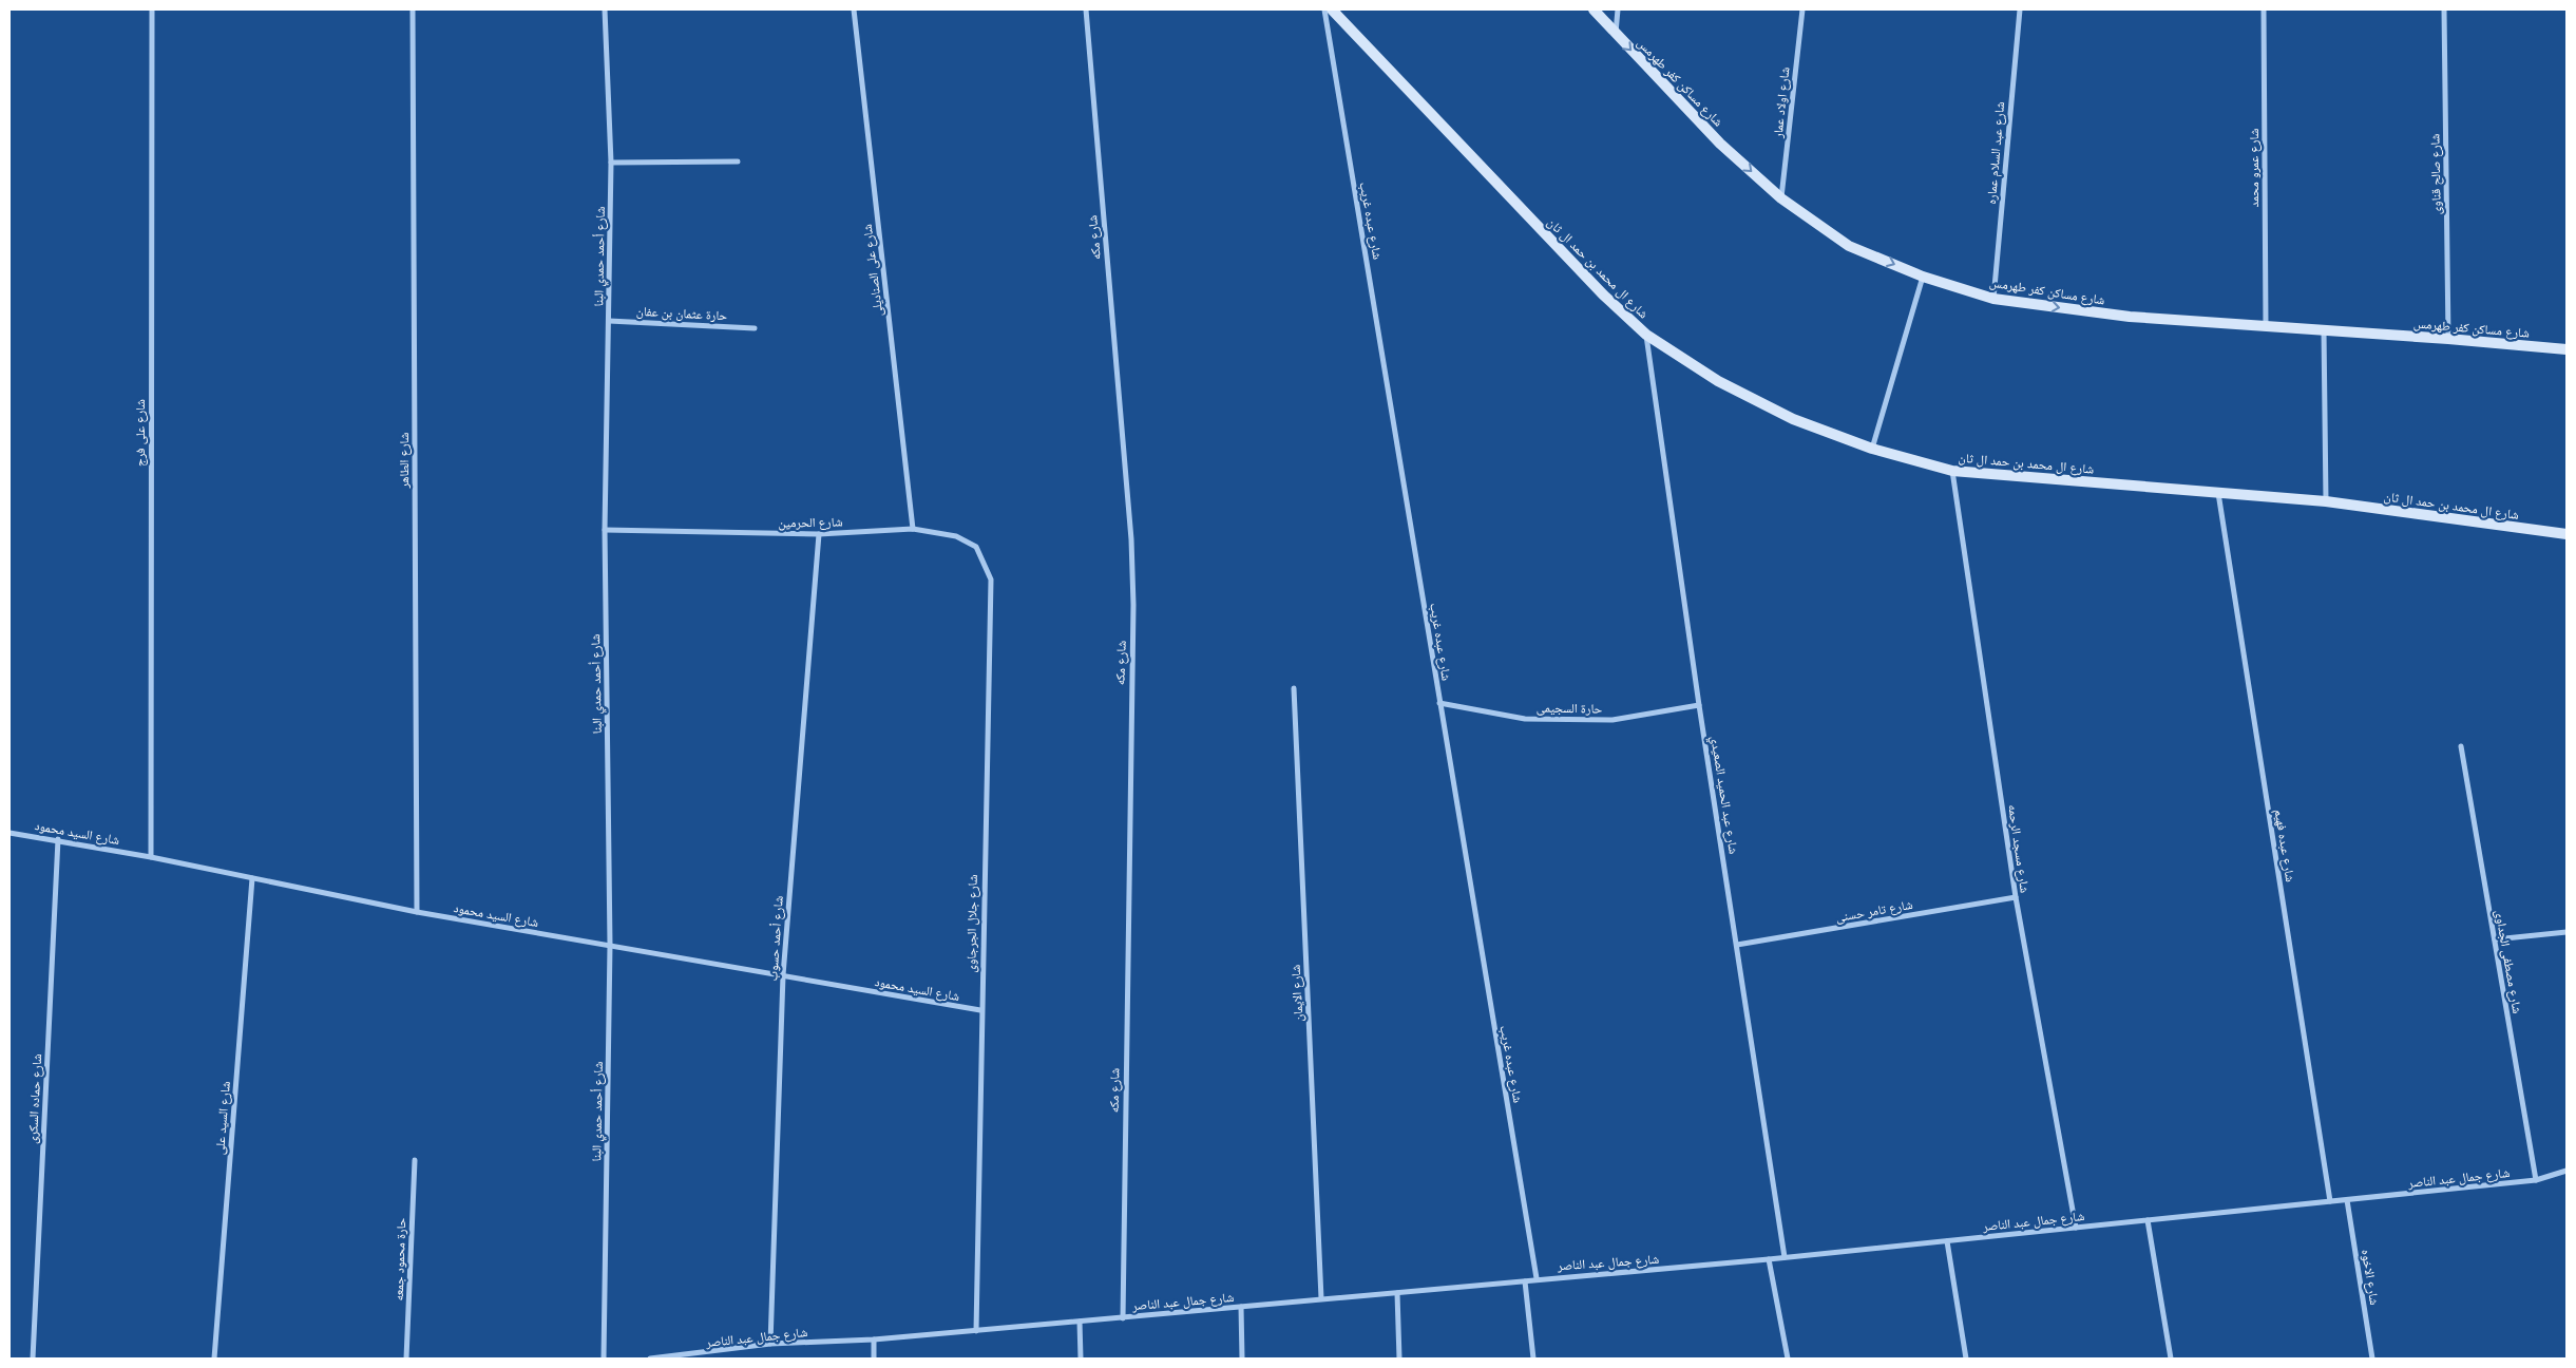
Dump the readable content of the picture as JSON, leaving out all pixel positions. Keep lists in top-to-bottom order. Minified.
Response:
{"streets":{"street":["شارع مساكن كفر طهرمس","شارع اولاد عمار","شارع عبد السلام عماره","شارع عمرو محمد","شارع صالح قناوى","شارع عبده غريب","شارع مكه","شارع أحمد حمدي البنا","شارع ال محمد بن حمد ال ثان","شارع على الصناديلى","حارة عثمان بن عفان","شارع على فرج","شارع الطاهر","شارع الحرمين","حارة السجيمى","شارع عبد الحميد الصعيدي","شارع السيد محمود","شارع عبده فهيم","شارع مسجد الرحمه","شارع تامر حسنى","شارع جلال الجرجاوى","شارع أحمد حسوب","شارع مصطفى الجداوى","شارع الايمان","شارع حماده السكرى","شارع السيد على","شارع جمال عبد الناصر","حارة محمود جمعه","شارع الاخوه"]},"crossings":[["شارع مساكن كفر طهرمس","شارع اولاد عمار"],["شارع مساكن كفر طهرمس","شارع عبد السلام عماره"],["شارع مساكن كفر طهرمس","شارع عمرو محمد"],["شارع مساكن كفر طهرمس","شارع صالح قناوى"],["شارع عبده غريب","حارة السجيمى"],["شارع عبده غريب","شارع جمال عبد الناصر"],["شارع مكه","شارع جمال عبد الناصر"],["شارع أحمد حمدي البنا","حارة عثمان بن عفان"],["شارع أحمد حمدي البنا","شارع الحرمين"],["شارع أحمد حمدي البنا","شارع السيد محمود"],["شارع ال محمد بن حمد ال ثان","شارع عبد الحميد الصعيدي"],["شارع ال محمد بن حمد ال ثان","شارع عبده فهيم"],["شارع ال محمد بن حمد ال ثان","شارع مسجد الرحمه"],["شارع على الصناديلى","شارع الحرمين"],["شارع على فرج","شارع السيد محمود"],["شارع الطاهر","شارع السيد محمود"],["شارع الحرمين","شارع جلال الجرجاوى"],["شارع الحرمين","شارع أحمد حسوب"],["حارة السجيمى","شارع عبد الحميد الصعيدي"],["شارع عبد الحميد الصعيدي","شارع تامر حسنى"],["شارع عبد الحميد الصعيدي","شارع جمال عبد الناصر"],["شارع السيد محمود","شارع جلال الجرجاوى"],["شارع السيد محمود","شارع أحمد حسوب"],["شارع السيد محمود","شارع حماده السكرى"],["شارع السيد محمود","شارع السيد على"],["شارع عبده فهيم","شارع جمال عبد الناصر"],["شارع مسجد الرحمه","شارع تامر حسنى"],["شارع مسجد الرحمه","شارع جمال عبد الناصر"],["شارع جلال الجرجاوى","شارع جمال عبد الناصر"],["شارع أحمد حسوب","شارع جمال عبد الناصر"],["شارع مصطفى الجداوى","شارع جمال عبد الناصر"],["شارع الايمان","شارع جمال عبد الناصر"],["شارع جمال عبد الناصر","شارع الاخوه"]],"one_way":["شارع مساكن كفر طهرمس"]}
